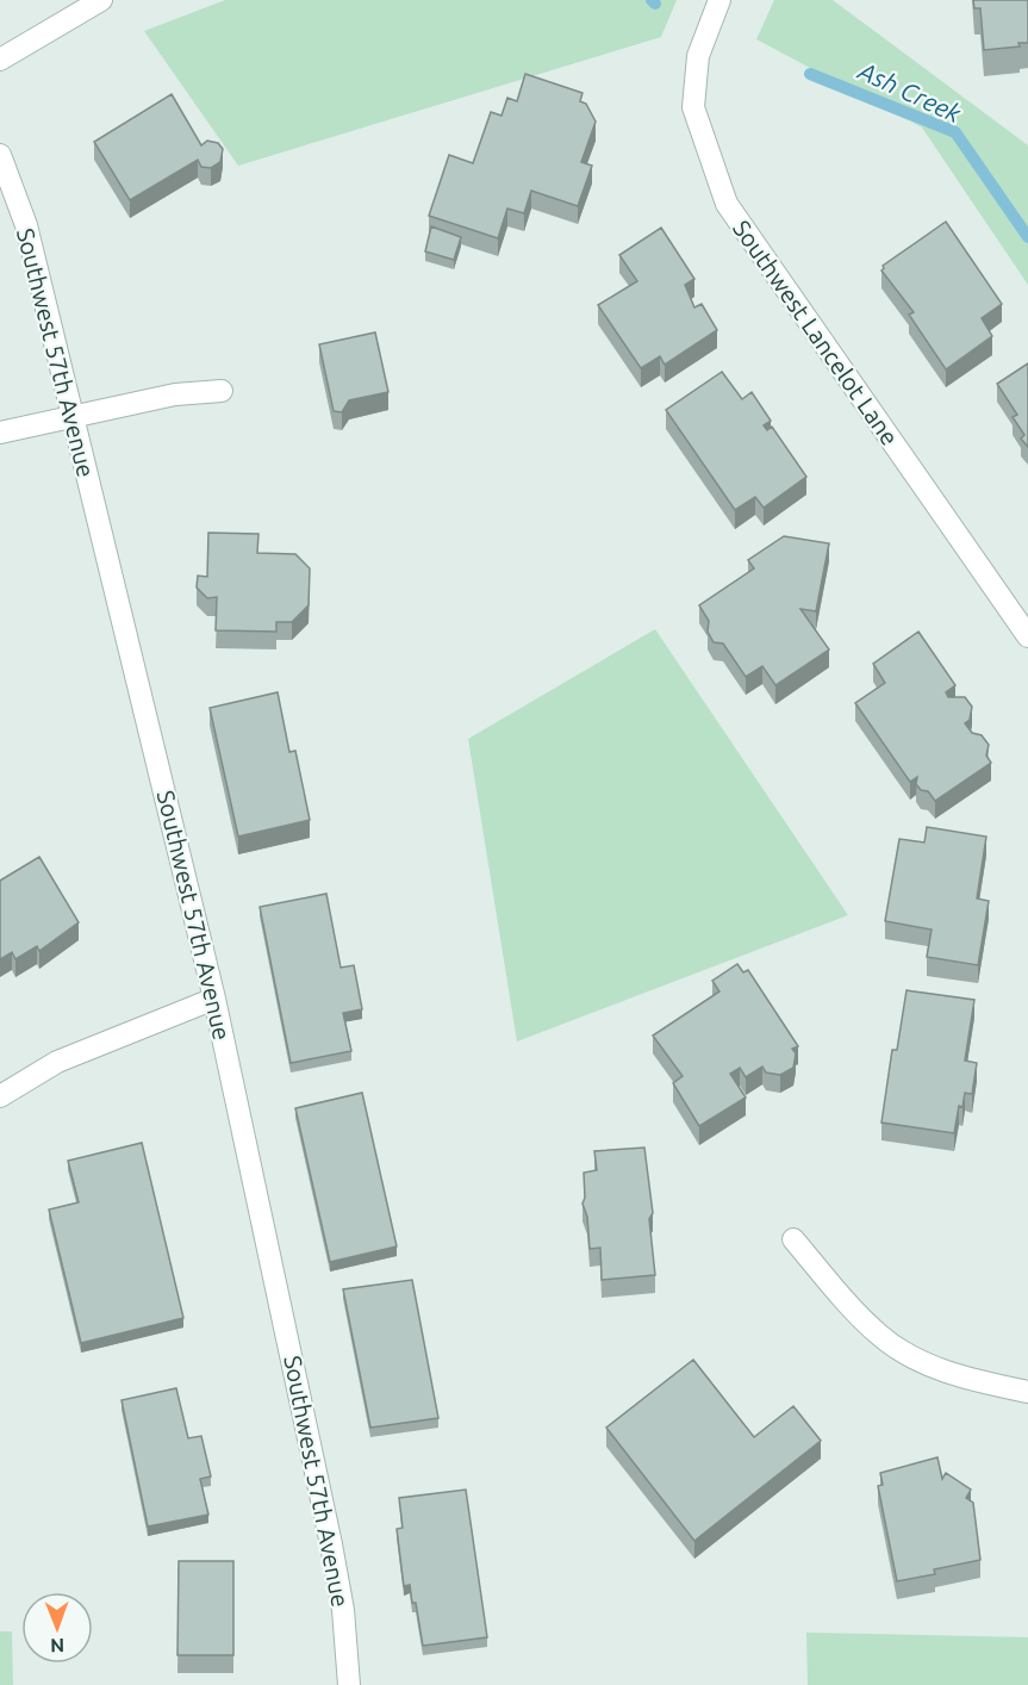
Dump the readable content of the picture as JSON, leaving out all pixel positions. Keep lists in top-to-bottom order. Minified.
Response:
{"streets":{"street":["Southwest Lancelot Lane","Southwest 57th Avenue"]},"water":["Ash Creek"],"north":"bottom"}
